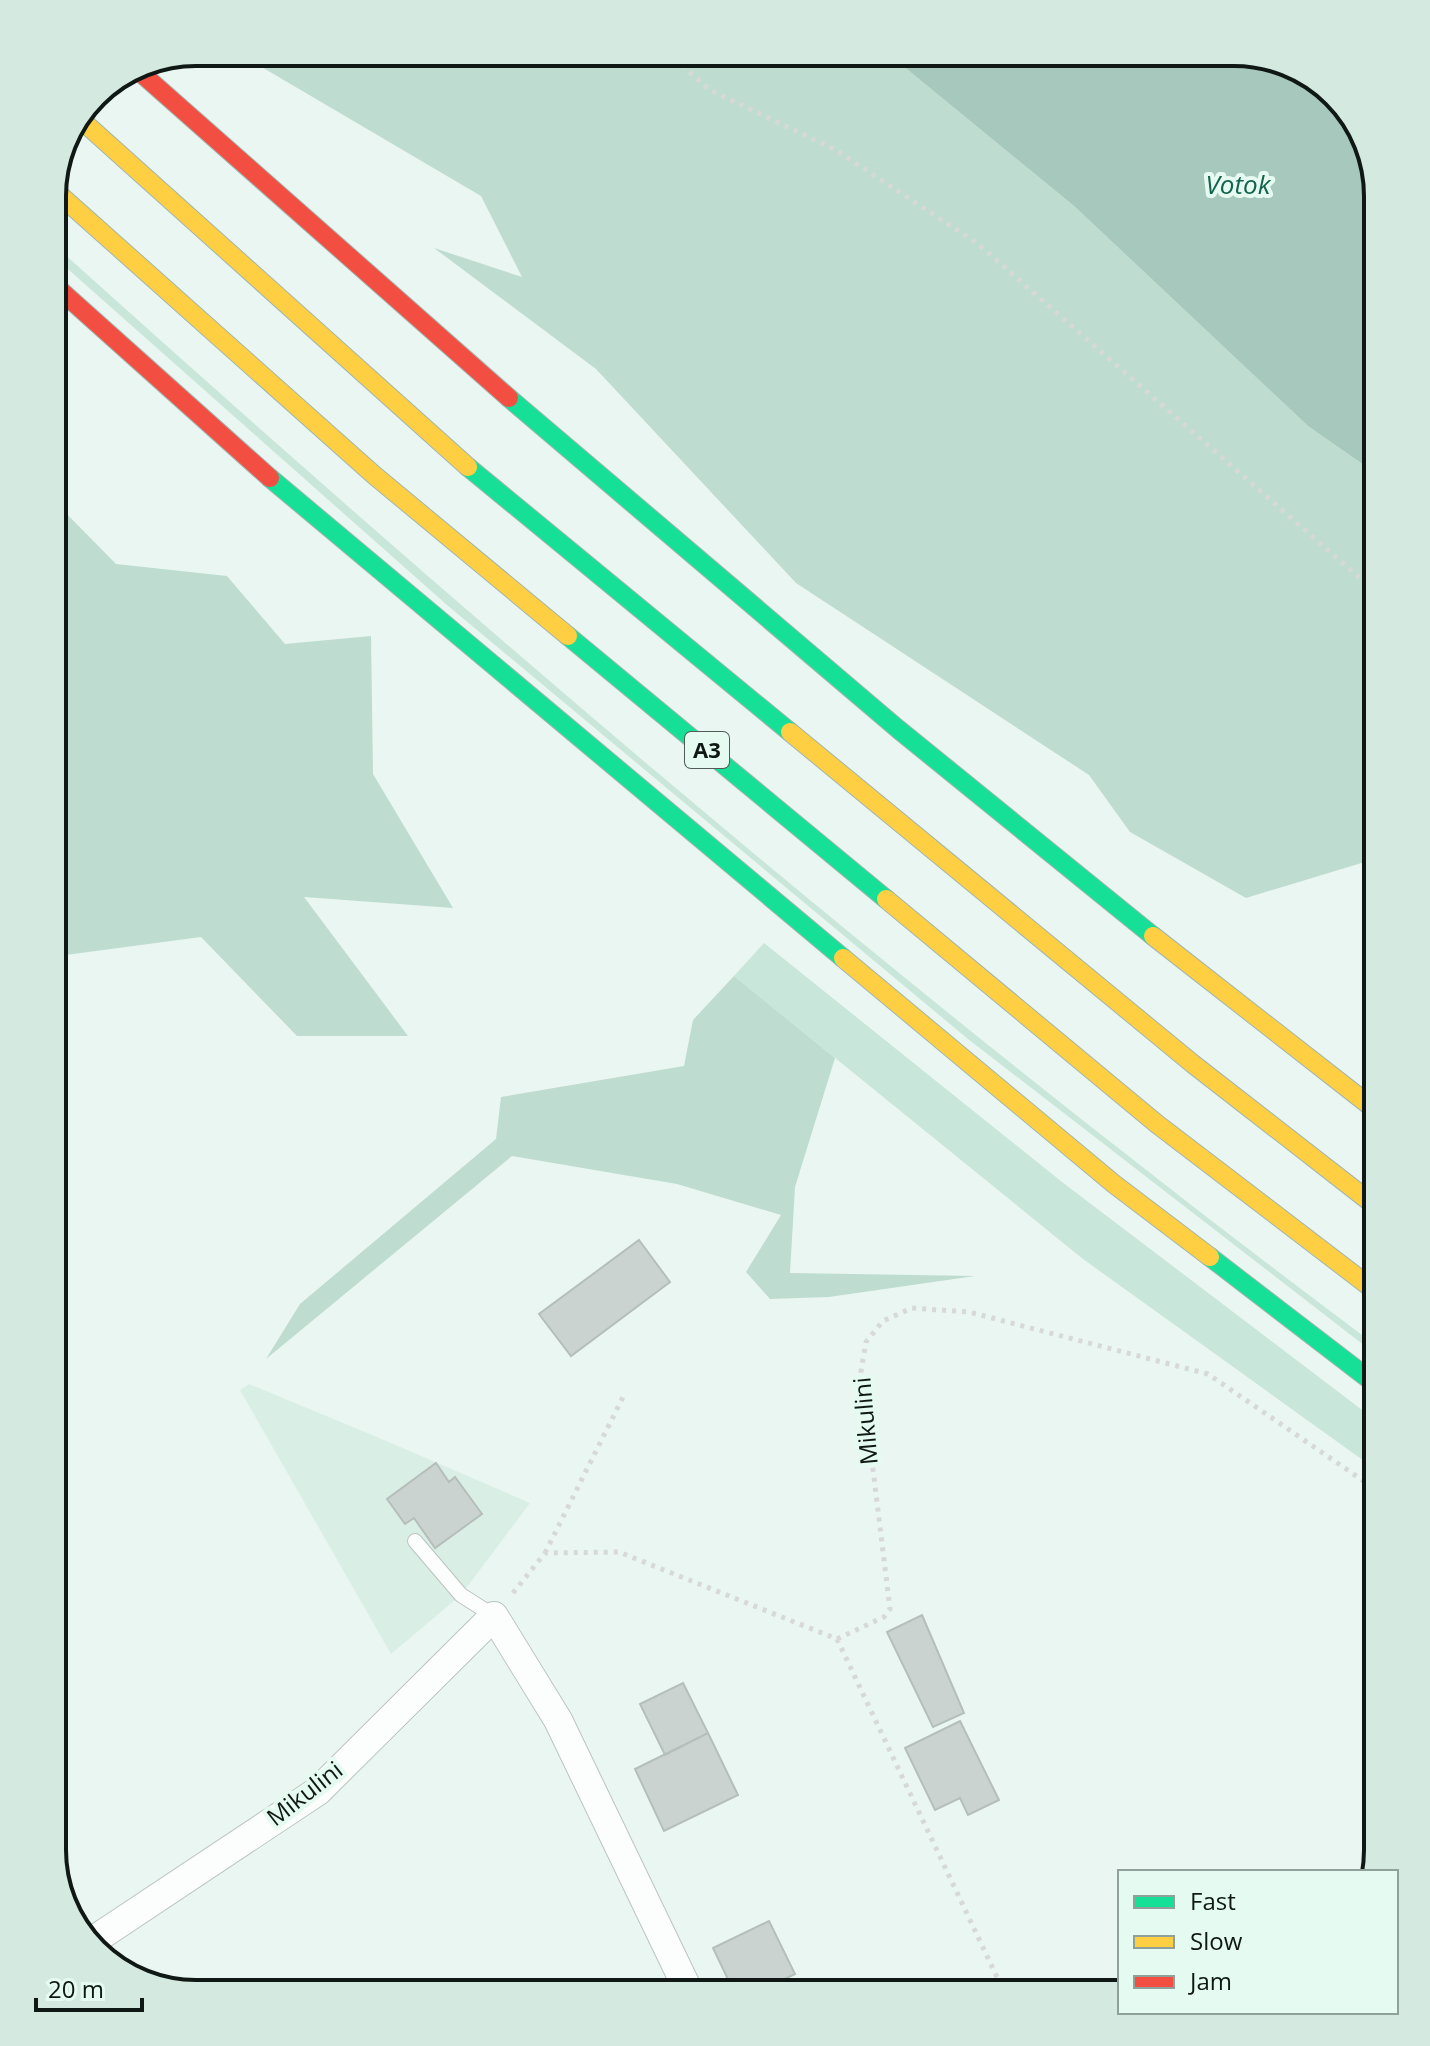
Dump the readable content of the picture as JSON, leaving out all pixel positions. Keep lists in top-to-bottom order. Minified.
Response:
{"streets":{"highway":["A3"],"street":["Mikulini"]},"water":["Votok"],"legend":["Fast","Slow","Jam"],"scale_bar":"20 m"}
